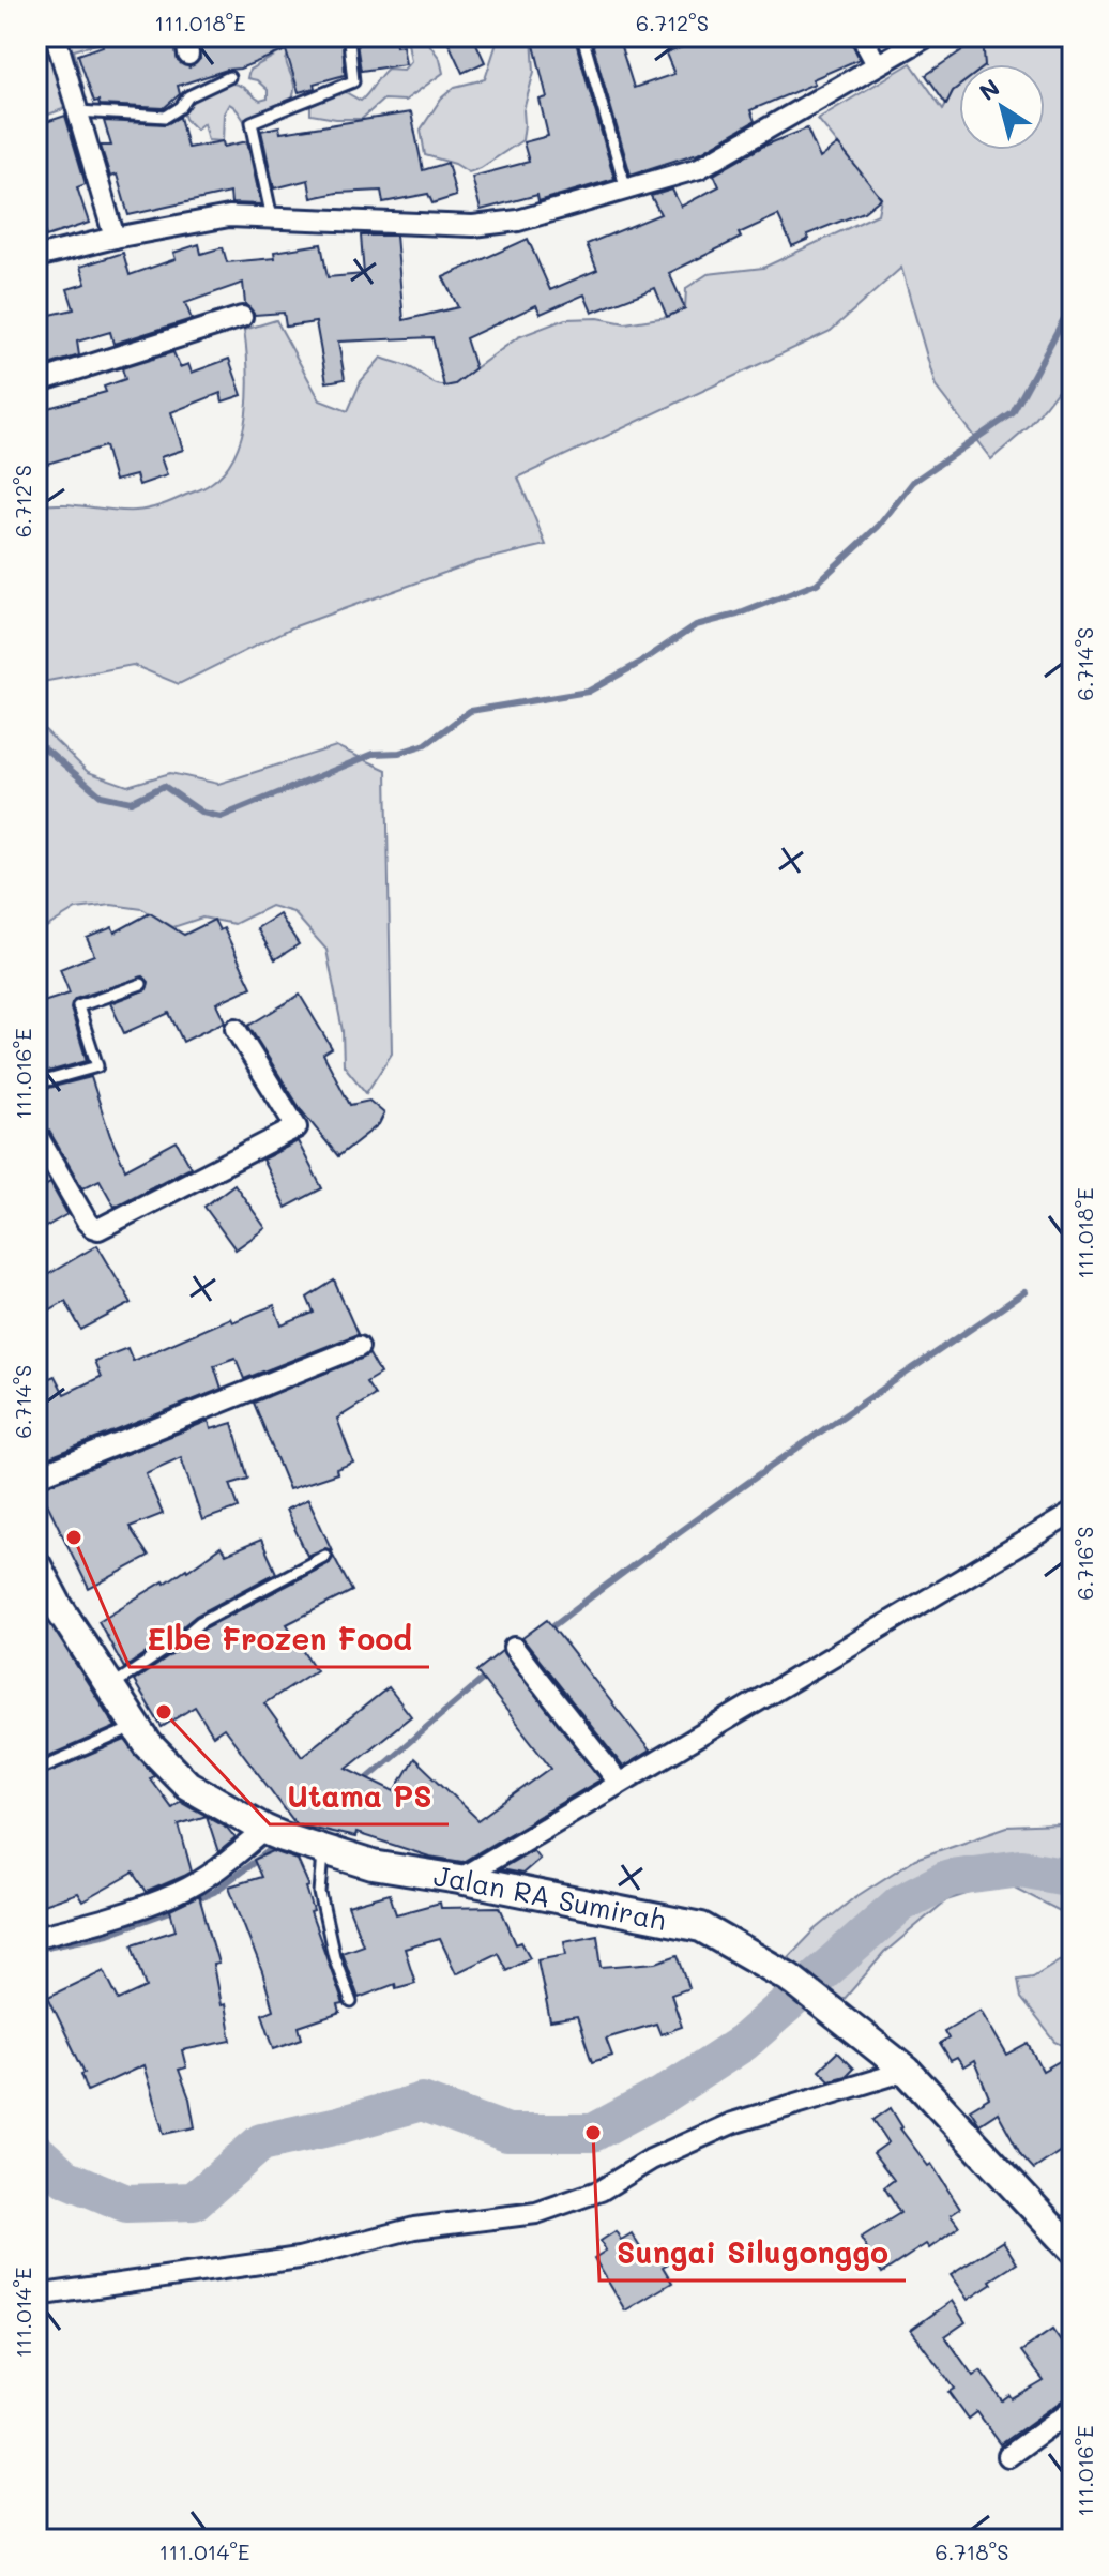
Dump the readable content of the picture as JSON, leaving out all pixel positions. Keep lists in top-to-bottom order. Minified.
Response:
{"streets":{"main road":["Jalan RA Sumirah"]},"places":["Elbe Frozen Food","Utama PS","Sungai Silugonggo"],"north":"top left","coordinates":["111.018°E","6.712°S","6.714°S","111.016°E","6.716°S","111.014°E","6.718°S"]}
